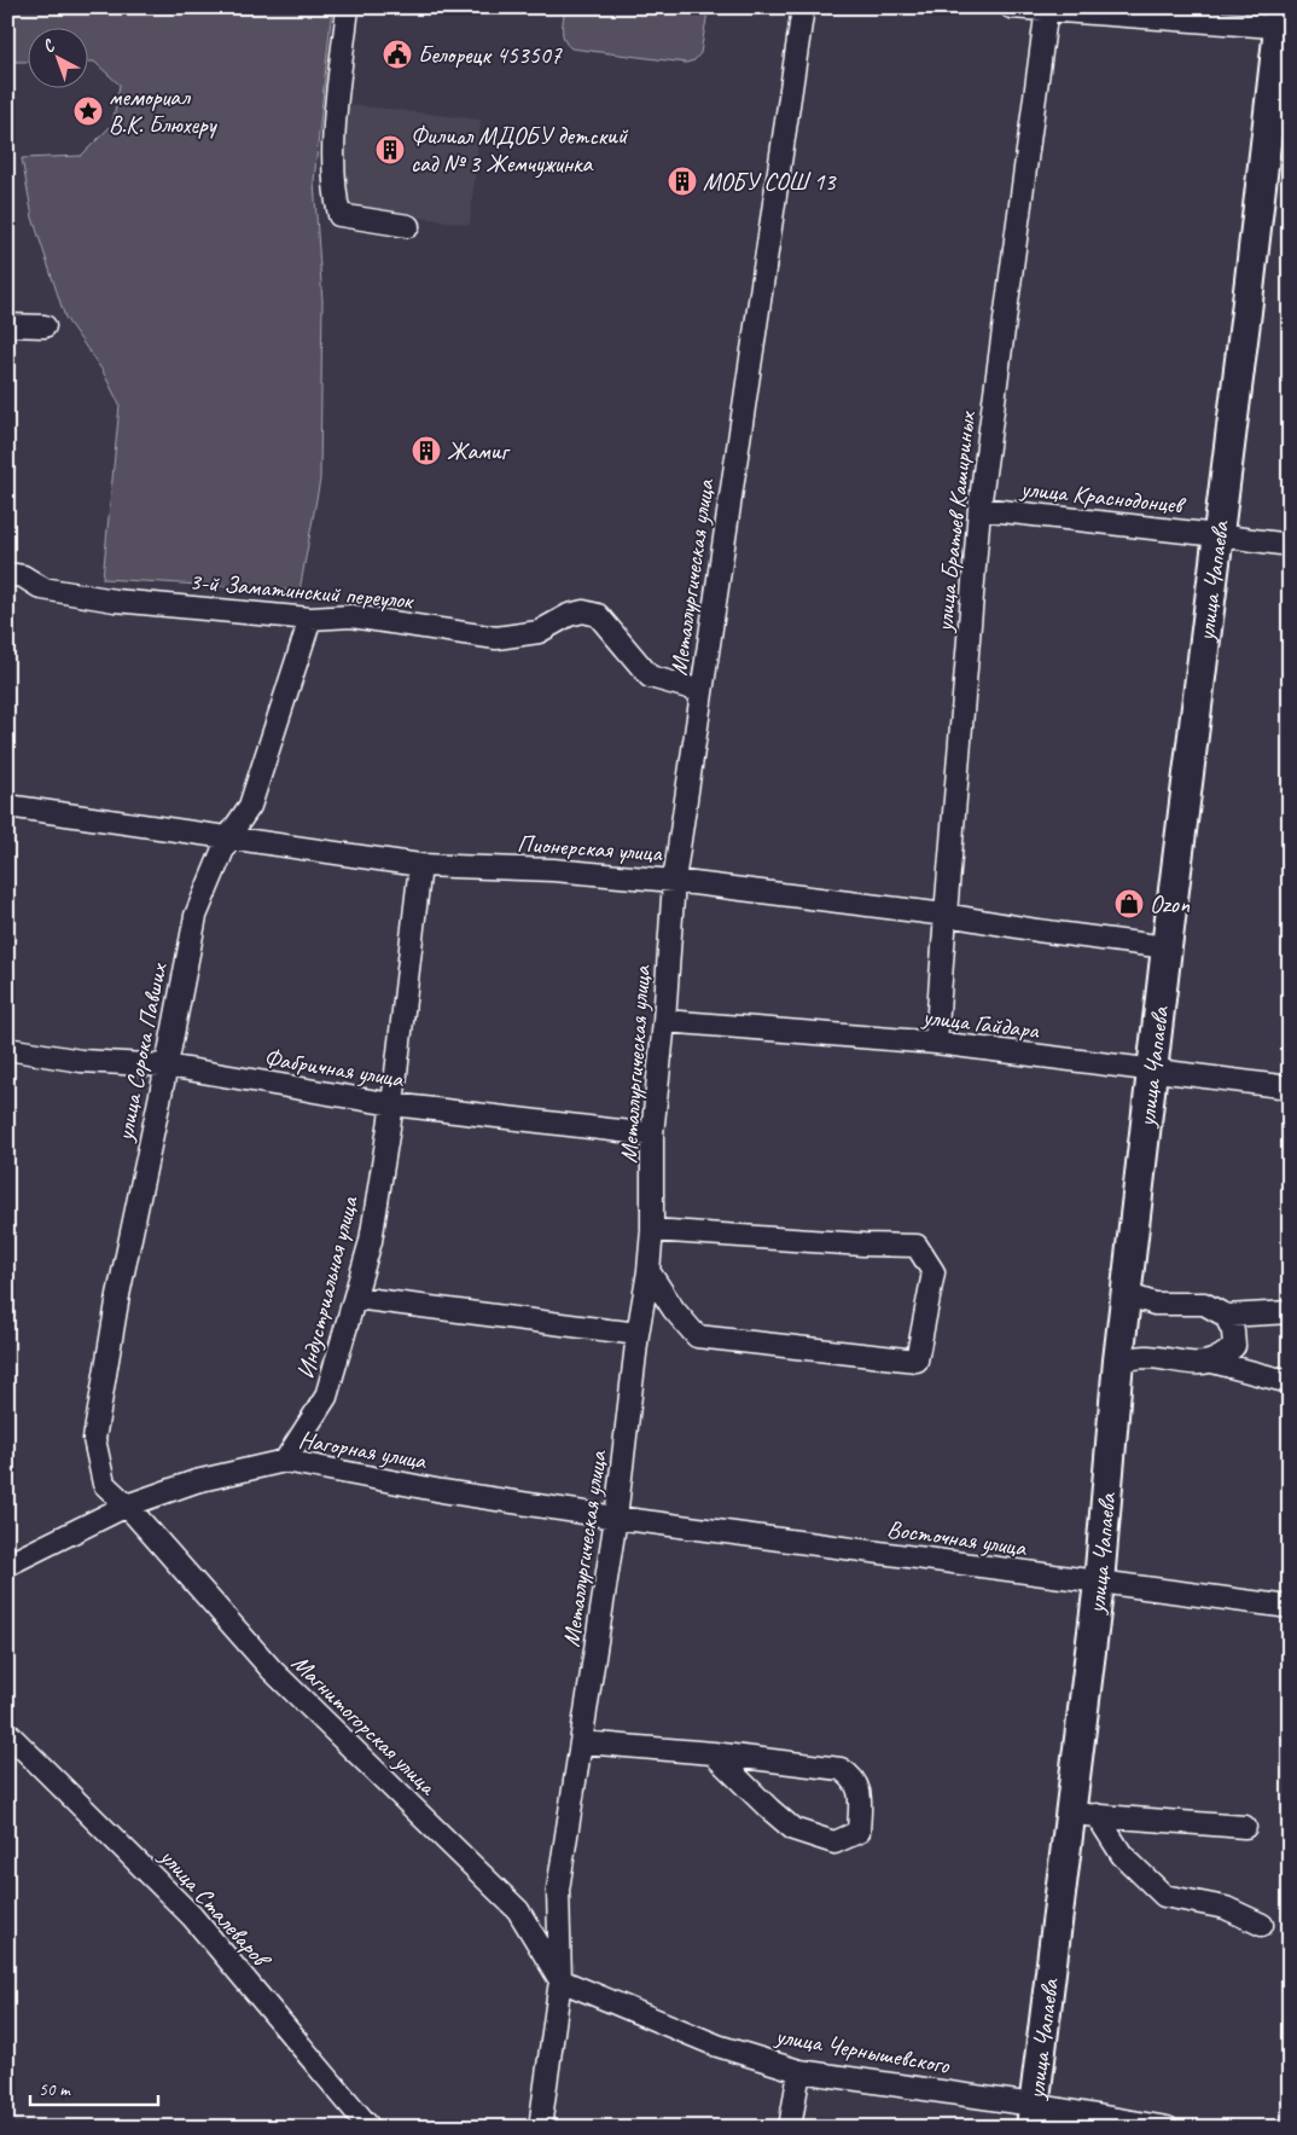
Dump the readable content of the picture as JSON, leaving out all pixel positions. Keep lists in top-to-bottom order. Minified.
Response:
{"streets":{"street":["улица Краснодонцев","улица Братьев Кашириных","Металлургическая улица","улица Чапаева","3-й Заматинский переулок","Пионерская улица","улица Гайдара","улица Сорока Павших","Фабричная улица","Индустриальная улица","Нагорная улица","Восточная улица","Магнитогорская улица","улица Сталеваров","улица Чернышевского"]},"crossings":[["улица Краснодонцев","улица Братьев Кашириных"],["улица Краснодонцев","улица Чапаева"],["улица Братьев Кашириных","Пионерская улица"],["улица Братьев Кашириных","улица Гайдара"],["Металлургическая улица","3-й Заматинский переулок"],["Металлургическая улица","Пионерская улица"],["Металлургическая улица","улица Гайдара"],["Металлургическая улица","Фабричная улица"],["Металлургическая улица","Нагорная улица"],["Металлургическая улица","Восточная улица"],["Металлургическая улица","Магнитогорская улица"],["Металлургическая улица","улица Чернышевского"],["улица Чапаева","Пионерская улица"],["улица Чапаева","улица Гайдара"],["улица Чапаева","Восточная улица"],["улица Чапаева","улица Чернышевского"],["3-й Заматинский переулок","улица Сорока Павших"],["Пионерская улица","улица Сорока Павших"],["Пионерская улица","Индустриальная улица"],["улица Сорока Павших","Фабричная улица"],["улица Сорока Павших","Нагорная улица"],["улица Сорока Павших","Магнитогорская улица"],["Фабричная улица","Индустриальная улица"],["Индустриальная улица","Нагорная улица"],["Нагорная улица","Восточная улица"],["Нагорная улица","Магнитогорская улица"],["Магнитогорская улица","улица Чернышевского"]],"places":{"public building":["Белорецк 453507"],"place":["мемориал В.К. Блюхеру"],"building":["Филиал МДОБУ детский сад № 3 Жемчужинка","МОБУ СОШ 13","Жамиг"],"shop":["Ozon"]},"scale_bar":"50 m","north":"top left"}
